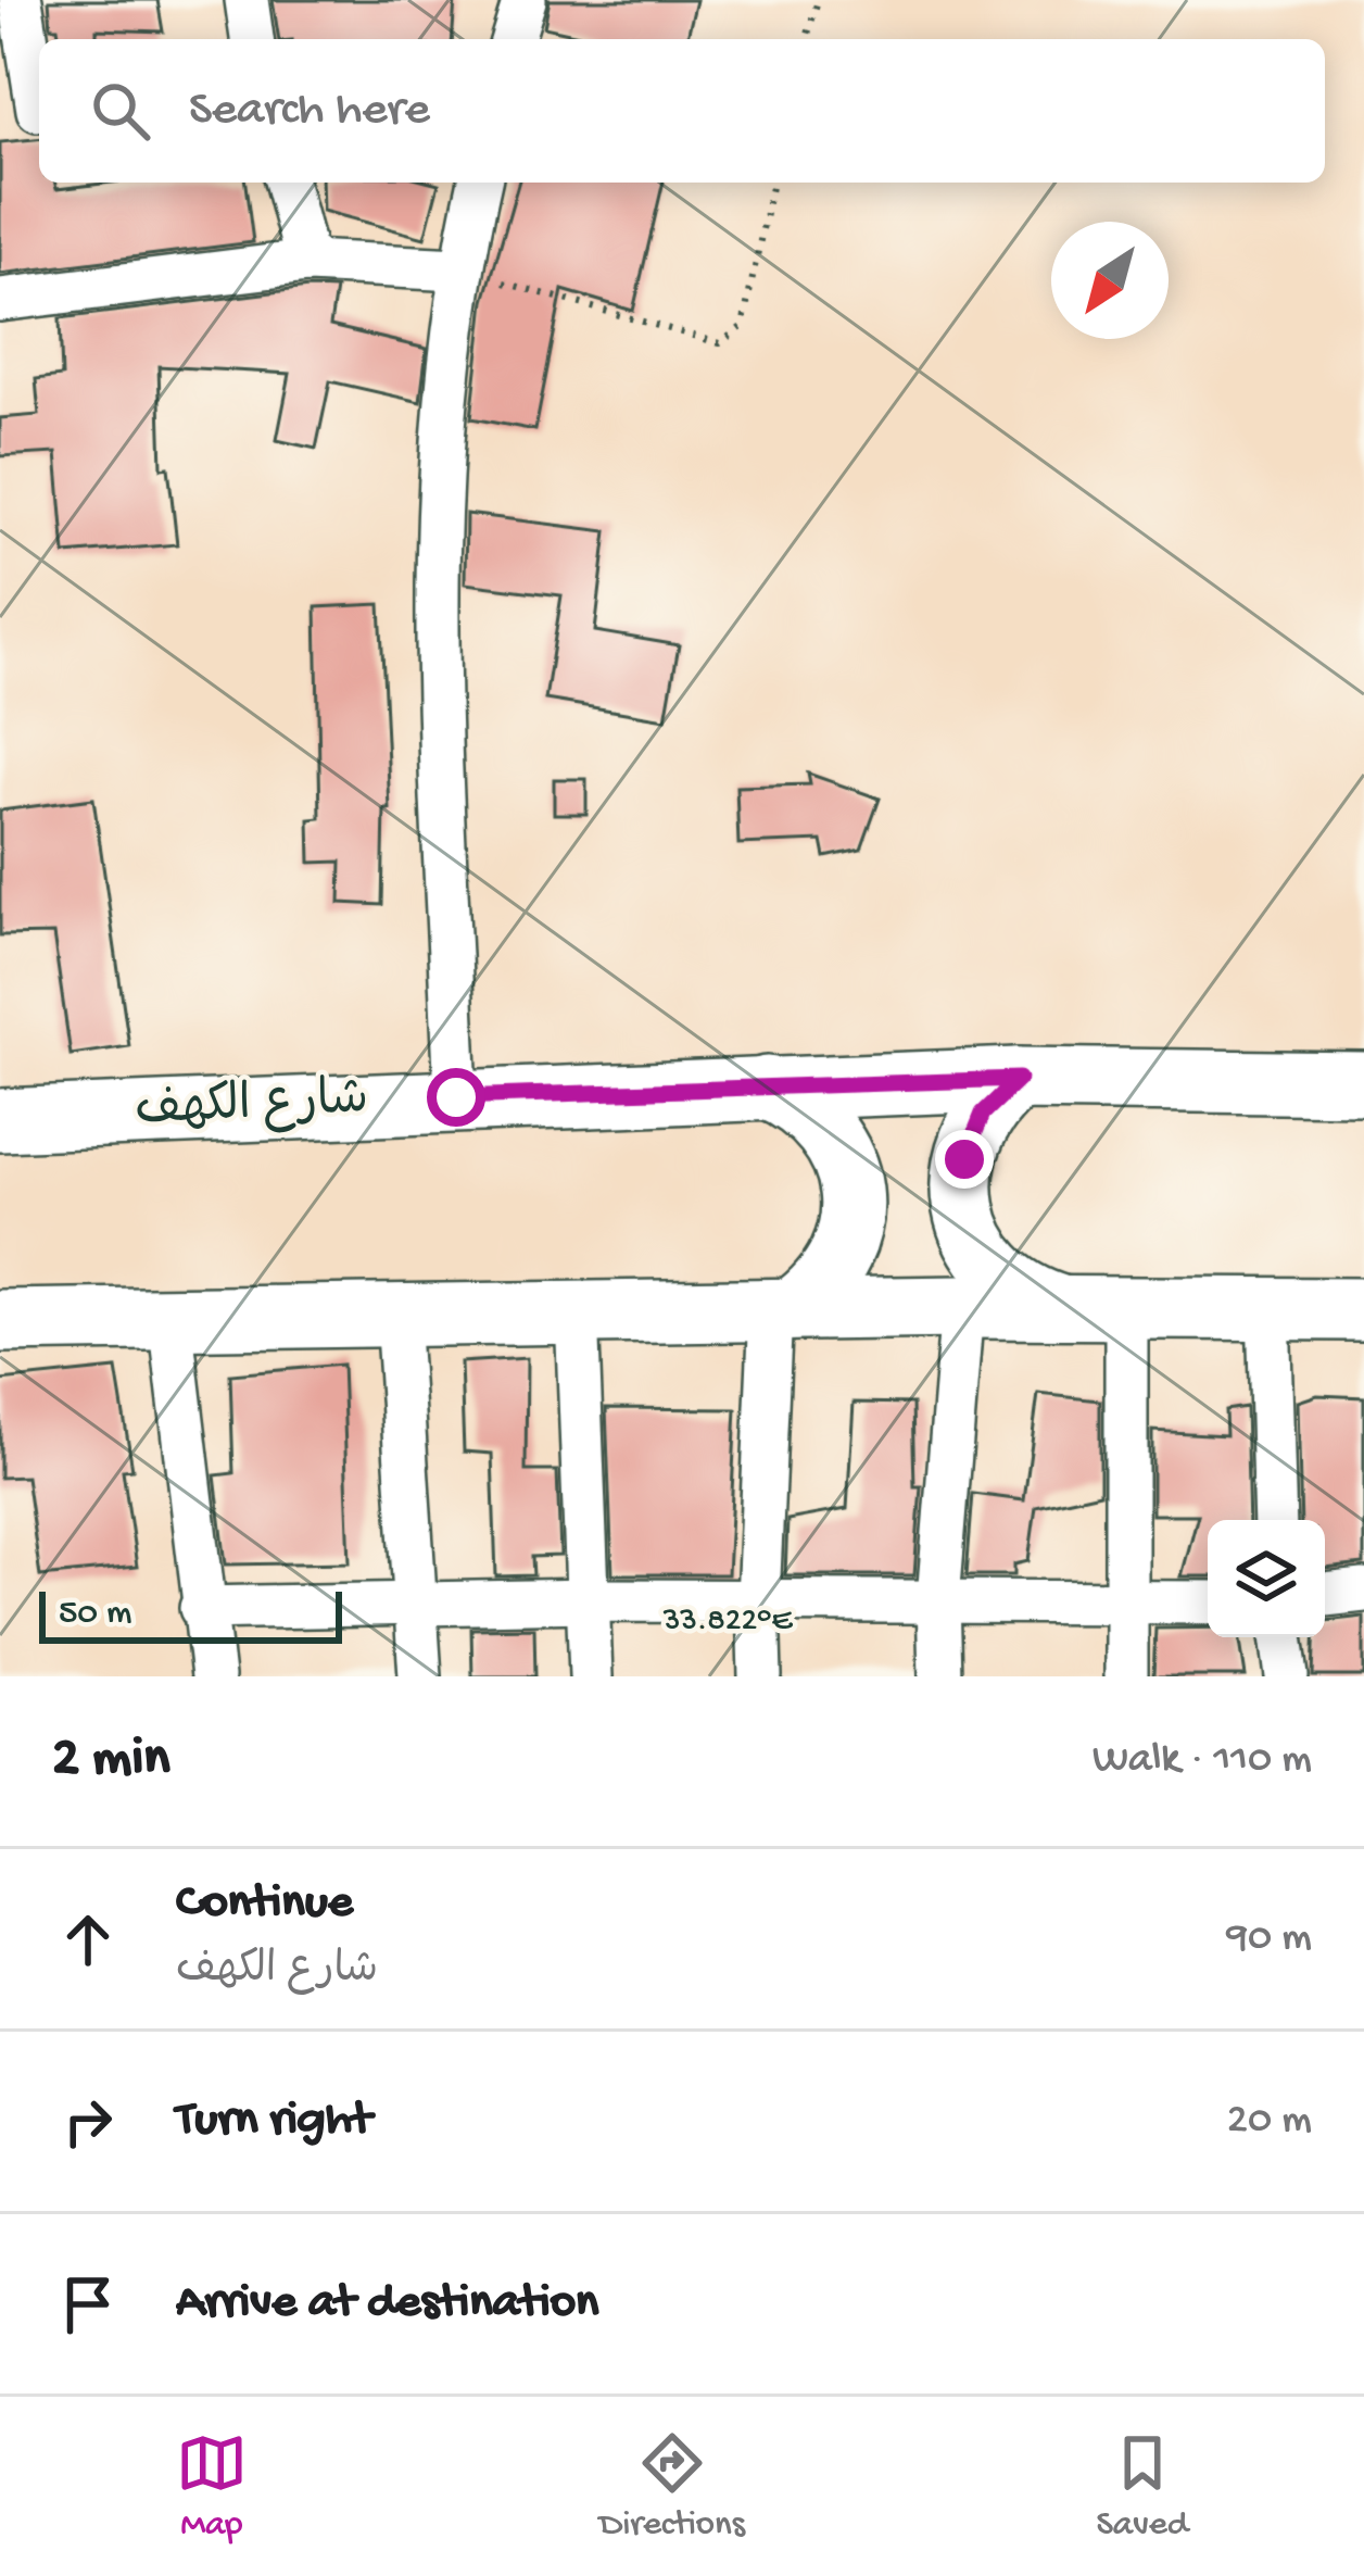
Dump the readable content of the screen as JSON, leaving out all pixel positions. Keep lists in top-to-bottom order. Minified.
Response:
{"streets":{"main road":["شارع الكهف"]},"scale_bar":"50 m","north":"bottom left","page":{"search":"Search here","scale":"50 m","heading":["2 min","Walk · 110 m"],"list":[["Continue","شارع الكهف","90 m"],["Turn right","20 m"],"Arrive at destination"],"nav":["Map","Directions","Saved"]},"coordinates":["33.822°E"]}
